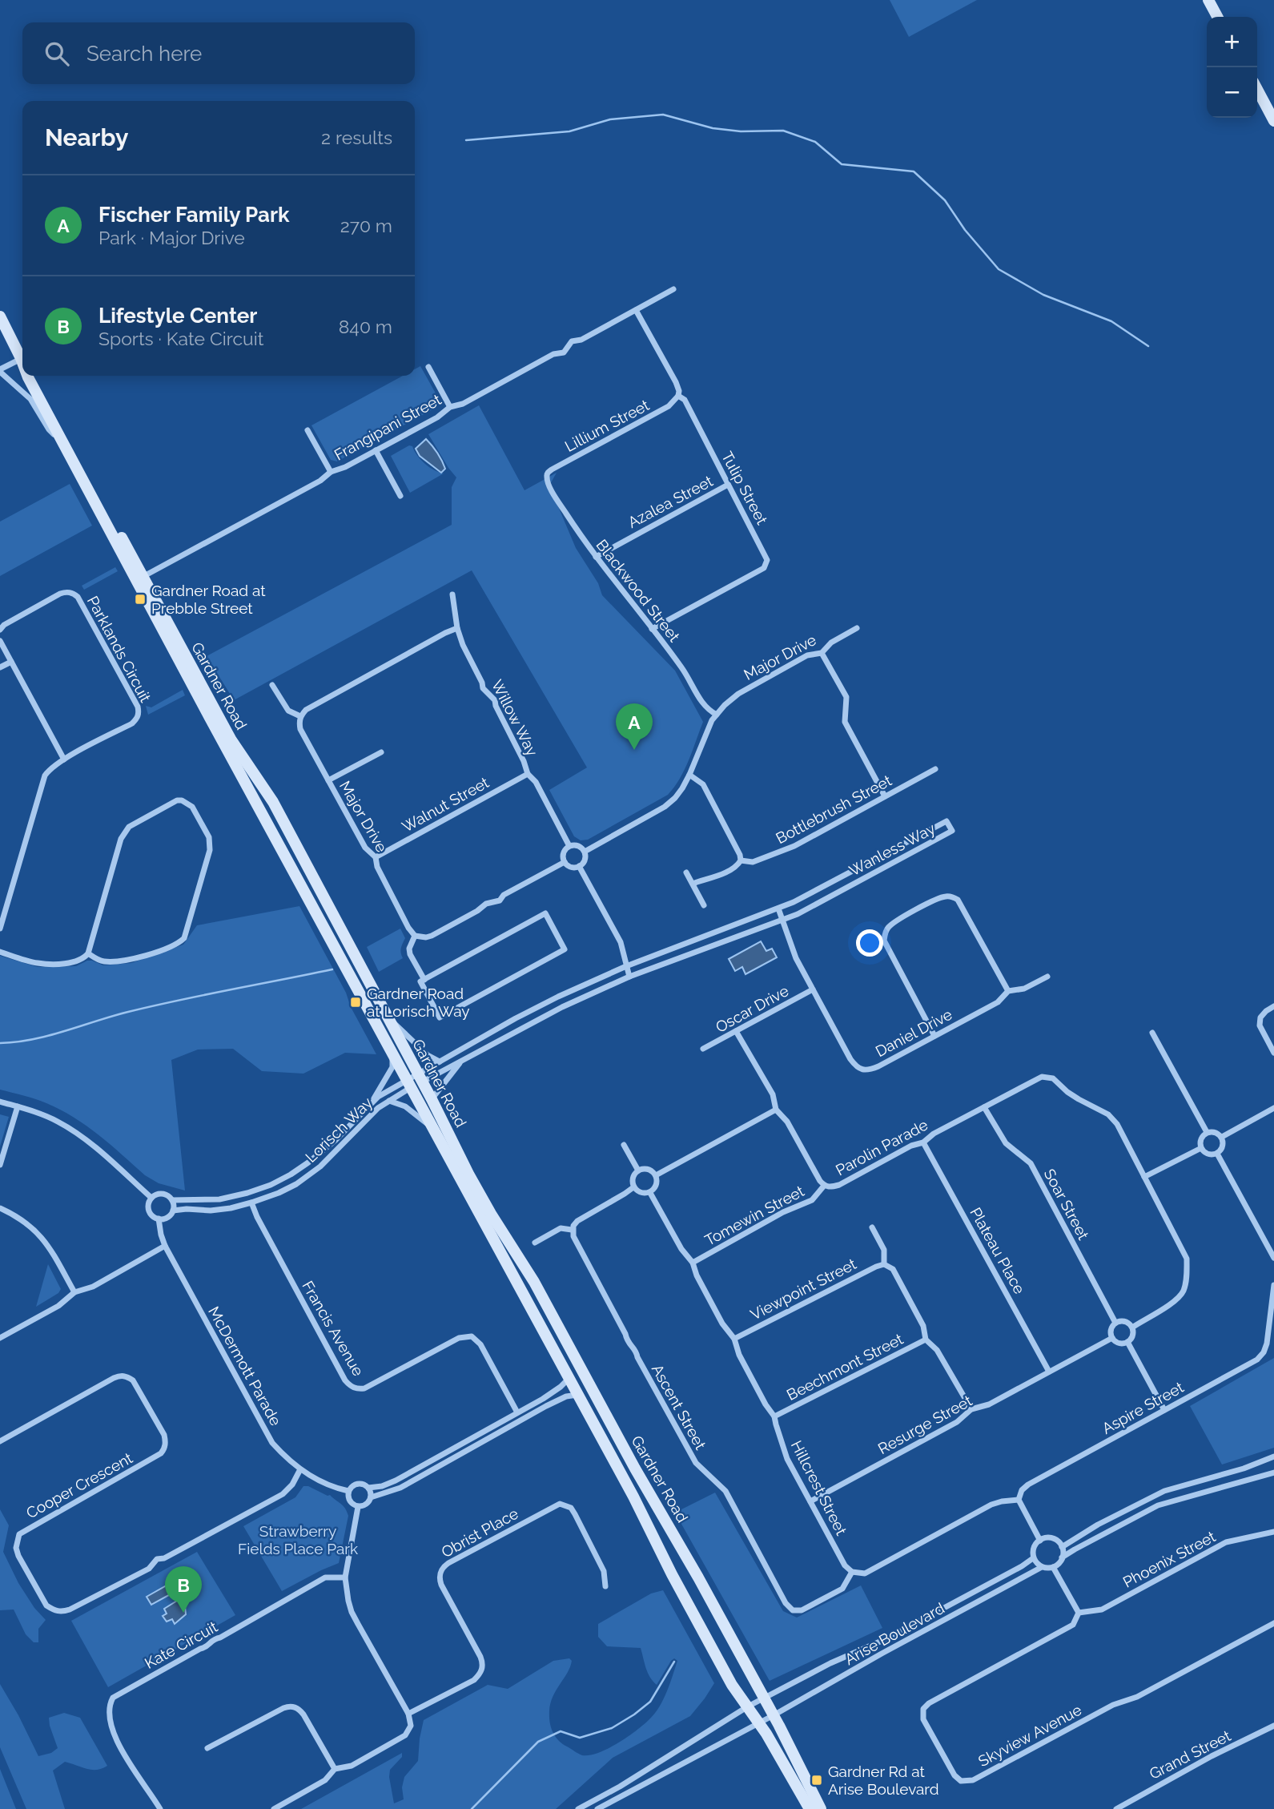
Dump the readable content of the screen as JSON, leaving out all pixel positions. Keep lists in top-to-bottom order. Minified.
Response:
{"streets":{"street":["Lillium Street","Frangipani Street","Tulip Street","Azalea Street","Blackwood Street","Parklands Circuit","Major Drive","Gardner Road","Willow Way","Walnut Street","Bottlebrush Street","Wanless Way","Oscar Drive","Daniel Drive","Lorisch Way","Parolin Parade","Soar Street","Tomewin Street","Plateau Place","Viewpoint Street","Francis Avenue","McDermott Parade","Beechmont Street","Ascent Street","Aspire Street","Resurge Street","Cooper Crescent","Hillcrest Street","Obrist Place","Phoenix Street","Arise Boulevard","Kate Circuit","Skyview Avenue","Grand Street"]},"crossings":[["Lillium Street","Tulip Street"],["Lillium Street","Blackwood Street"],["Frangipani Street","Tulip Street"],["Frangipani Street","Gardner Road"],["Tulip Street","Azalea Street"],["Tulip Street","Blackwood Street"],["Azalea Street","Blackwood Street"],["Blackwood Street","Major Drive"],["Major Drive","Willow Way"],["Major Drive","Walnut Street"],["Gardner Road","Wanless Way"],["Gardner Road","Lorisch Way"],["Gardner Road","Arise Boulevard"],["Willow Way","Walnut Street"],["Wanless Way","Daniel Drive"],["Wanless Way","Lorisch Way"],["Oscar Drive","Daniel Drive"],["Oscar Drive","Parolin Parade"],["Lorisch Way","Francis Avenue"],["Lorisch Way","McDermott Parade"],["Parolin Parade","Soar Street"],["Parolin Parade","Tomewin Street"],["Parolin Parade","Plateau Place"],["Soar Street","Resurge Street"],["Tomewin Street","Hillcrest Street"],["Plateau Place","Resurge Street"],["Viewpoint Street","Hillcrest Street"],["McDermott Parade","Cooper Crescent"],["Beechmont Street","Hillcrest Street"],["Ascent Street","Hillcrest Street"],["Resurge Street","Hillcrest Street"],["Phoenix Street","Skyview Avenue"]],"parks":["Strawberry Fields Place Park"],"places":{"transit":["Gardner Road at Prebble Street","Gardner Road at Lorisch Way","Gardner Rd at Arise Boulevard"]},"page":{"map_buttons":["+","−"],"search":"Search here","heading":["Nearby","2 results"],"list":[{"mark":"A","name":"Fischer Family Park","note":"Park · Major Drive","value":"270 m"},{"mark":"B","name":"Lifestyle Center","note":"Sports · Kate Circuit","value":"840 m"}],"pins":["A","B"]}}
